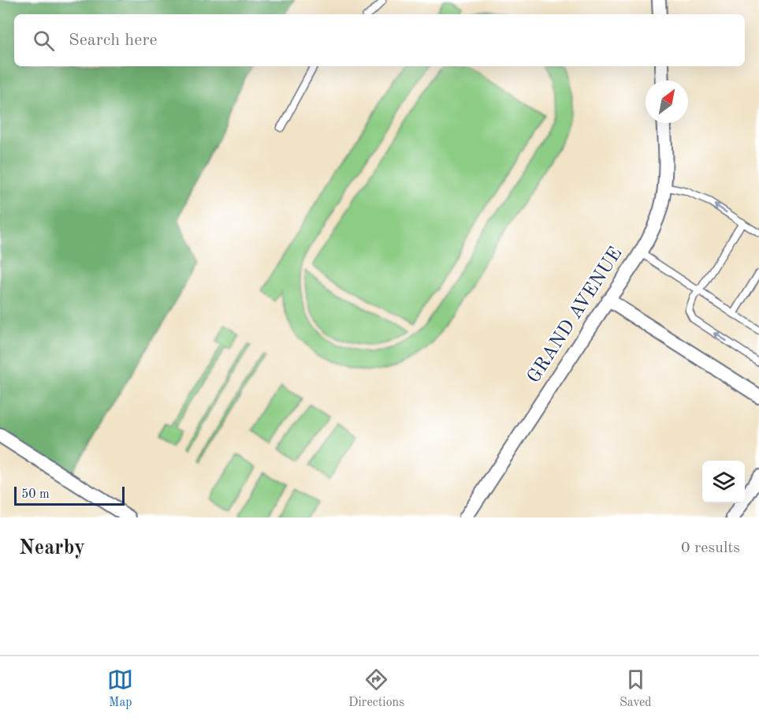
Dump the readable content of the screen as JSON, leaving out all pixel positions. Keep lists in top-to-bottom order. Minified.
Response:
{"streets":{"street":["GRAND AVENUE"]},"scale_bar":"50 m","north":"top right","page":{"search":"Search here","scale":"50 m","heading":["Nearby","0 results"],"nav":["Map","Directions","Saved"]}}
